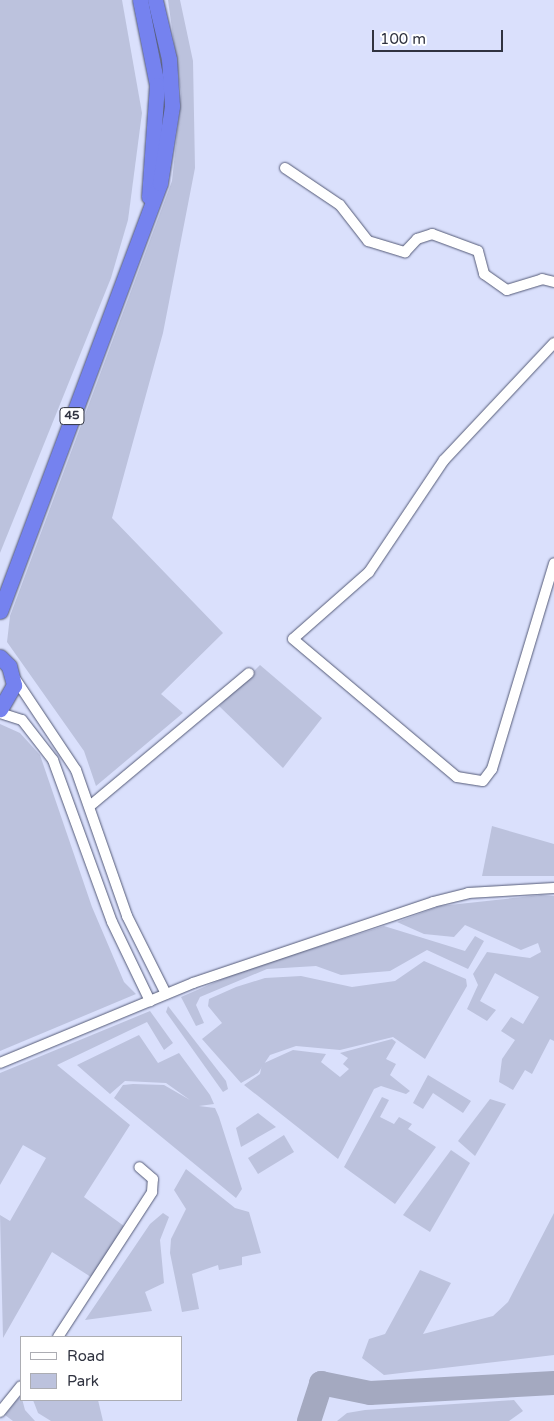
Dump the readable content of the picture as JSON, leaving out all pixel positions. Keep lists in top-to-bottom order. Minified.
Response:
{"streets":{"highway":["45"]},"legend":["Road","Park"],"scale_bar":"100 m"}
